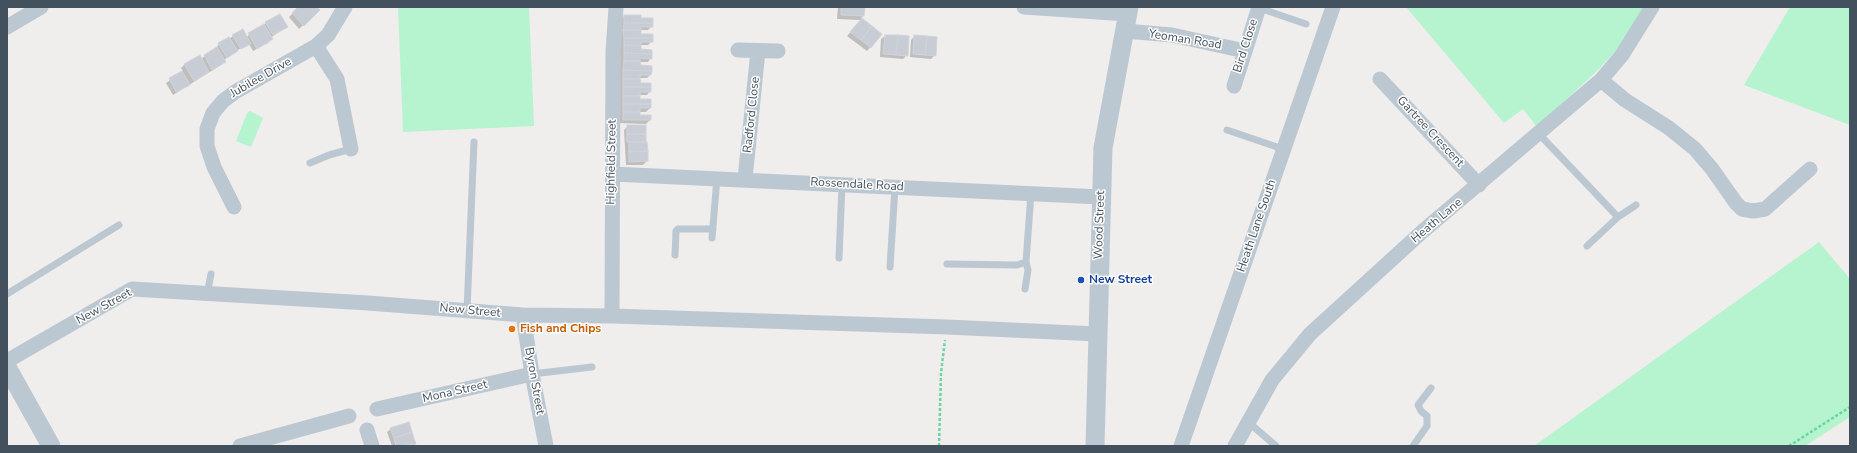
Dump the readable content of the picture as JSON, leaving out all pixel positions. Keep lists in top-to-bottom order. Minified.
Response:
{"streets":{"street":["Yeoman Road","Bird Close","Jubilee Drive","Radford Close","Gartree Crescent","Highfield Street","Rossendale Road","Heath Lane","Wood Street","Heath Lane South","New Street","Byron Street","Mona Street"]},"crossings":[["Yeoman Road","Bird Close"],["Yeoman Road","Wood Street"],["Radford Close","Rossendale Road"],["Gartree Crescent","Heath Lane"],["Highfield Street","Rossendale Road"],["Highfield Street","New Street"],["Rossendale Road","Wood Street"],["Wood Street","New Street"],["New Street","Byron Street"],["Byron Street","Mona Street"]],"places":["New Street","Fish and Chips"]}
